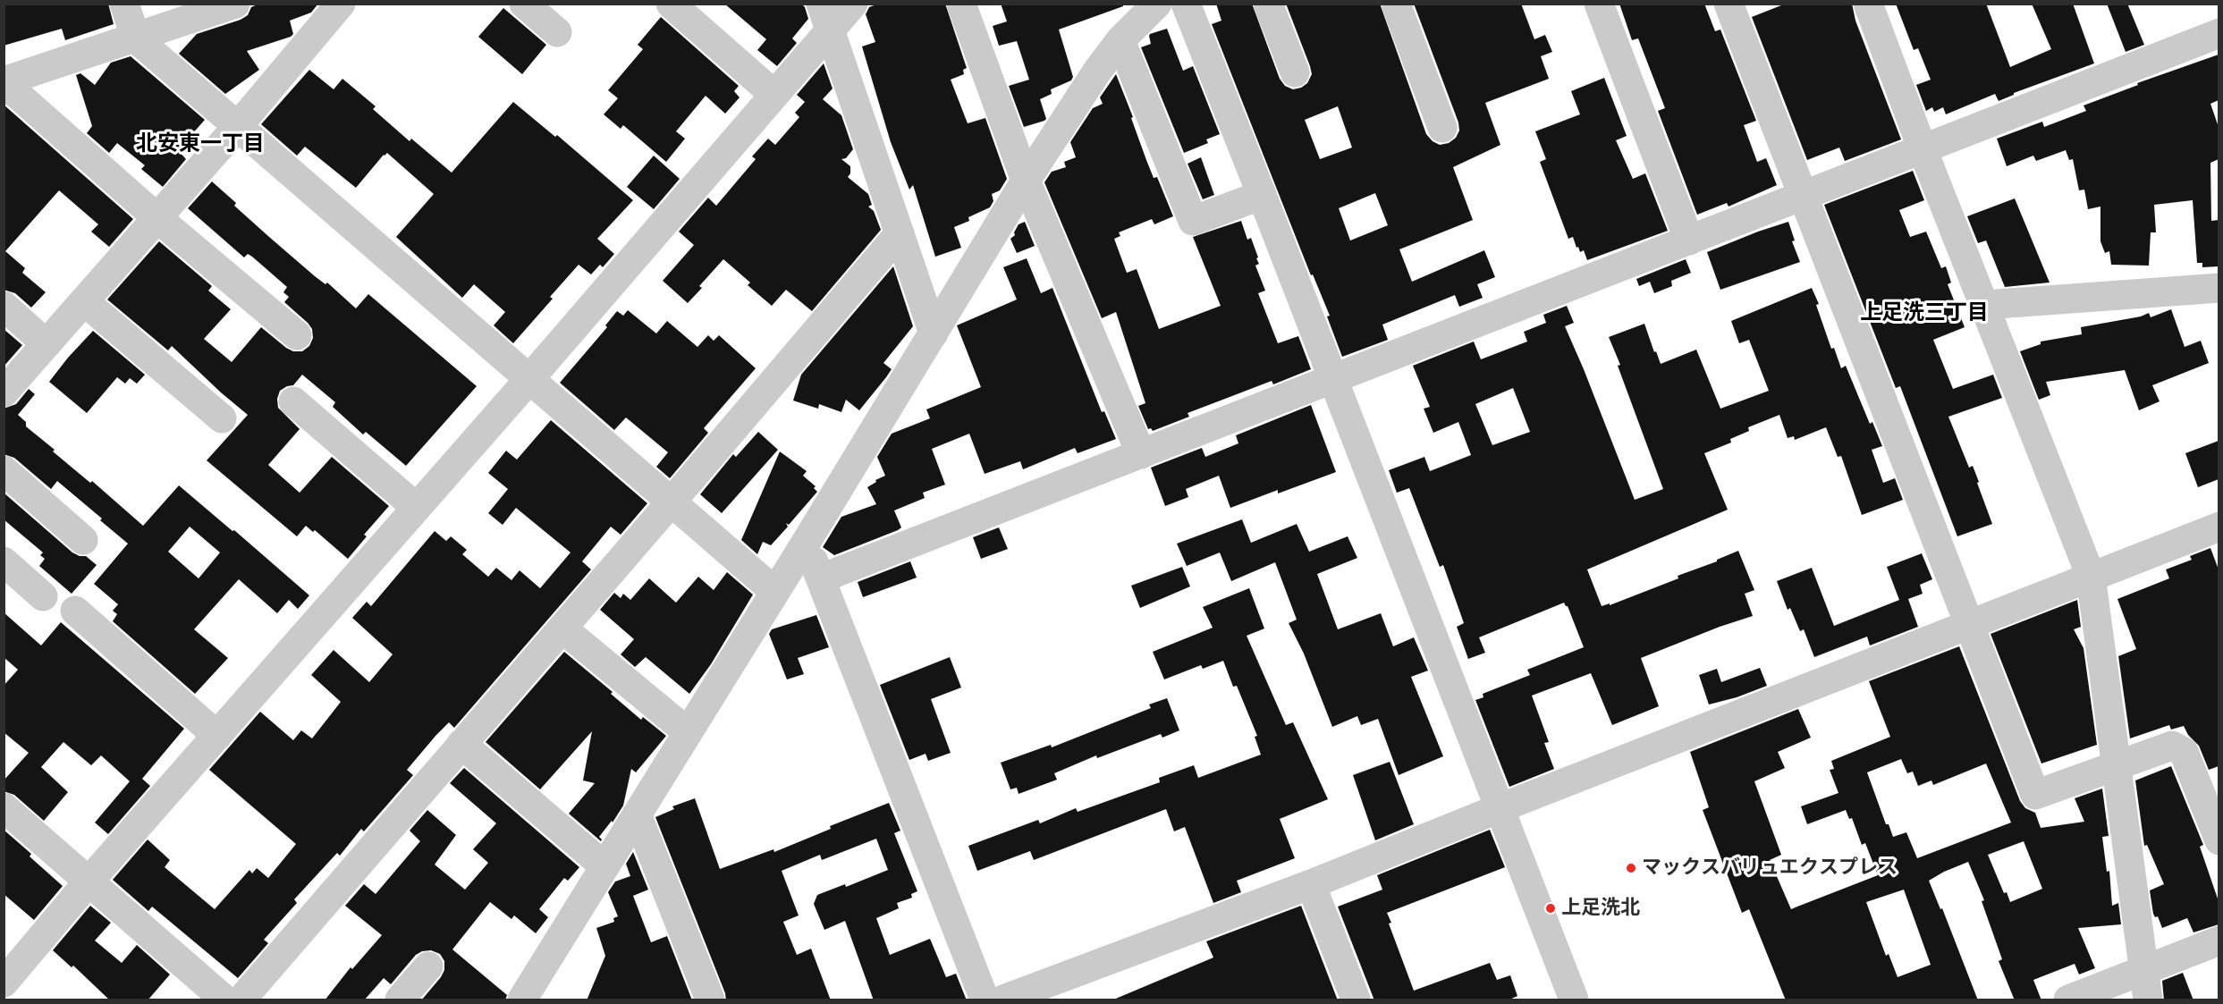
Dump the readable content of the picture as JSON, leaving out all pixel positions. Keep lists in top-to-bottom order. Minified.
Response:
{"districts":["北安東一丁目","上足洗三丁目"],"places":["マックスバリュエクスプレス","上足洗北"]}
